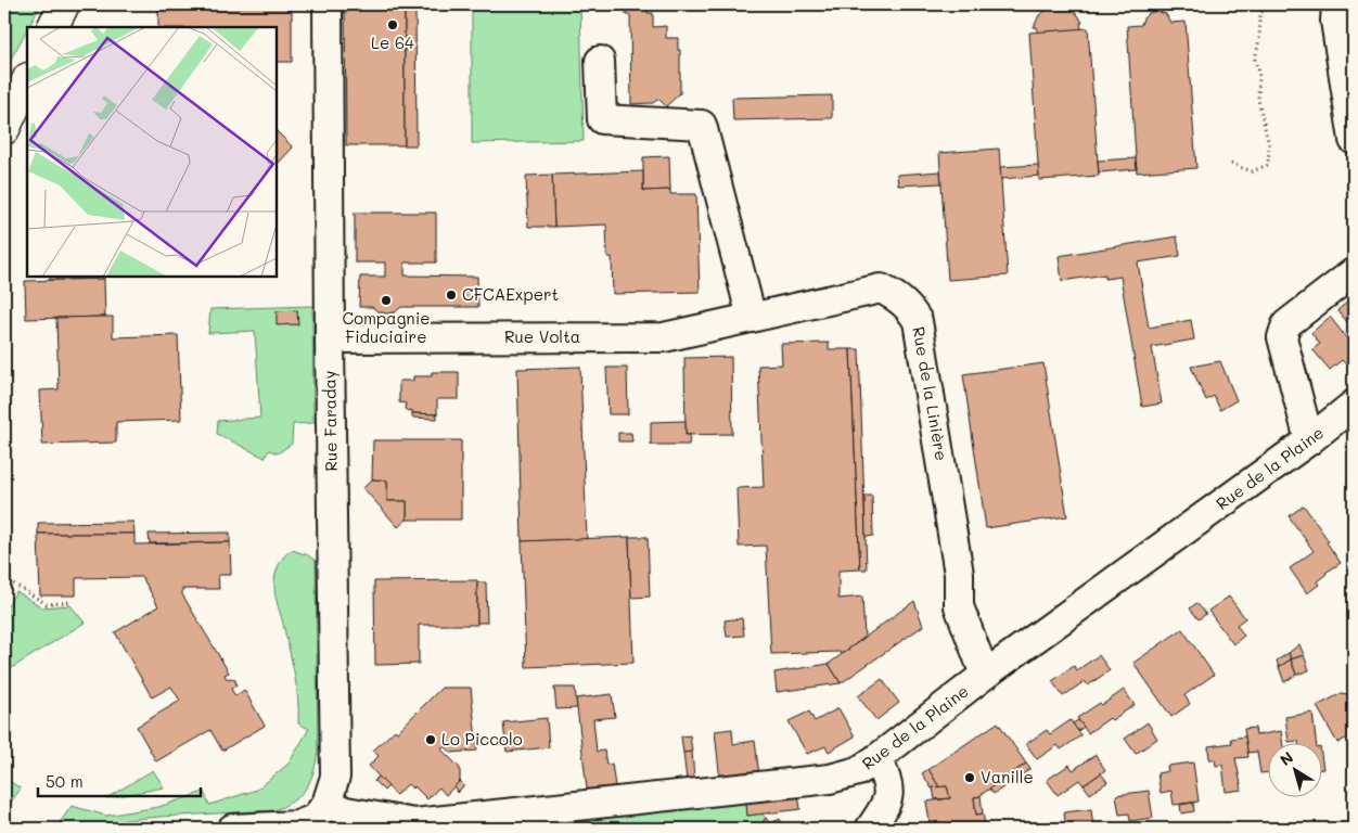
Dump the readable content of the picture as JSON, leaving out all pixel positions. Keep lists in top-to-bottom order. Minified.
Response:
{"streets":{"street":["Rue Volta","Rue de la Linière","Rue Faraday","Rue de la Plaine"]},"crossings":[["Rue Volta","Rue de la Linière"],["Rue Volta","Rue Faraday"],["Rue de la Linière","Rue de la Plaine"],["Rue Faraday","Rue de la Plaine"]],"places":["Le 64","CFCAExpert","Compagnie Fiduciaire","Lo Piccolo","Vanille"],"scale_bar":"50 m","north":"top left"}
